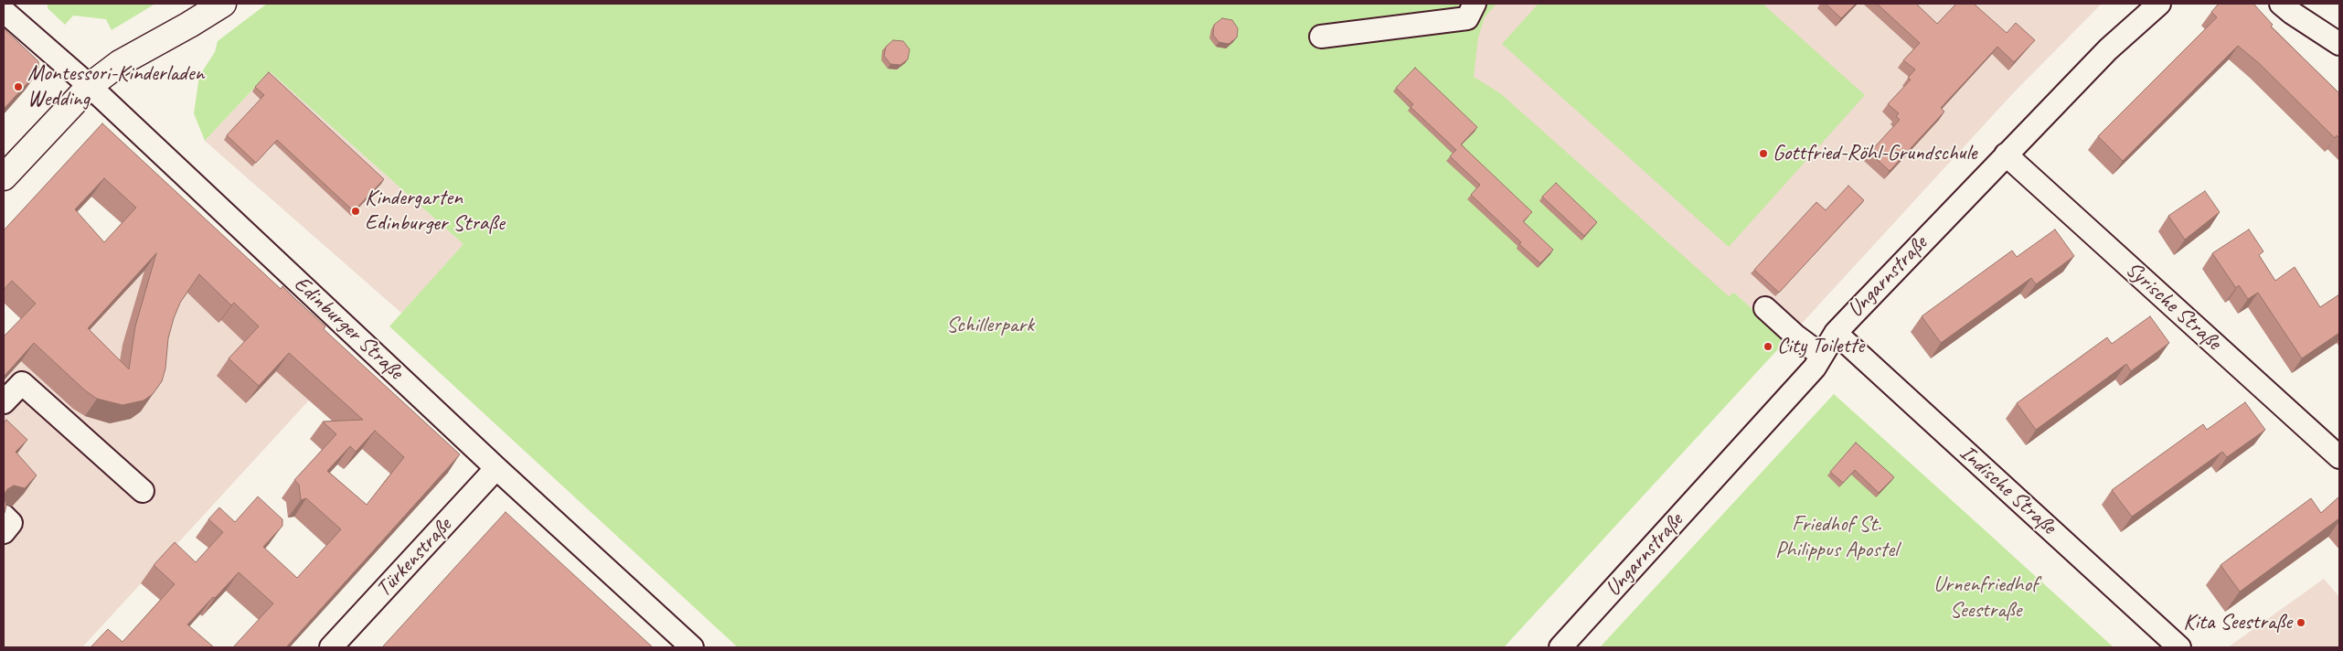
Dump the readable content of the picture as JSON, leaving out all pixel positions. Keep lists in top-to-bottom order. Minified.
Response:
{"streets":{"street":["Ungarnstraße","Syrische Straße","Edinburger Straße","Indische Straße","Türkenstraße"]},"crossings":[["Ungarnstraße","Syrische Straße"],["Ungarnstraße","Indische Straße"],["Edinburger Straße","Türkenstraße"]],"parks":["Schillerpark","Friedhof St. Philippus Apostel","Urnenfriedhof Seestraße"],"places":["Montessori-Kinderladen Wedding","Gottfried-Röhl-Grundschule","Kindergarten Edinburger Straße","City Toilette","Kita Seestraße"]}
